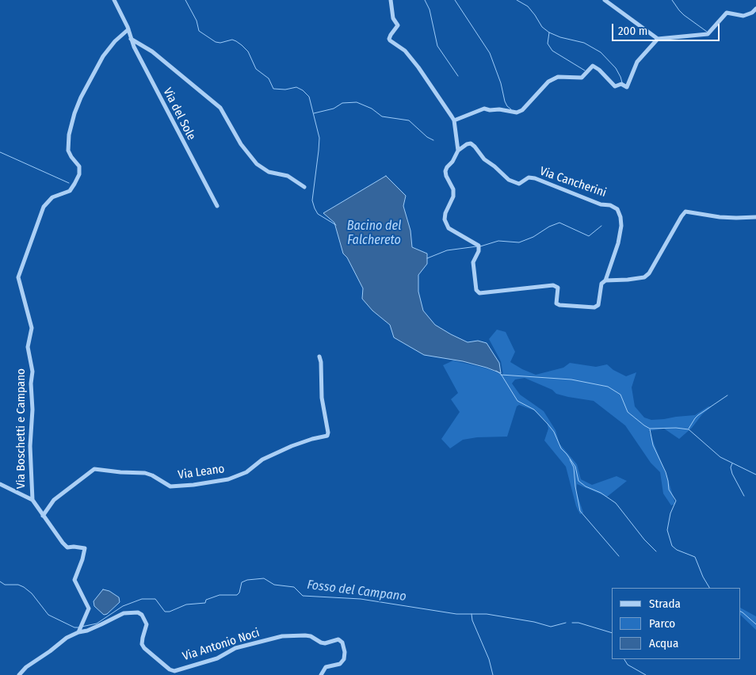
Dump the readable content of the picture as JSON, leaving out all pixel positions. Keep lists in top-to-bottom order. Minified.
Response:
{"streets":{"street":["Via del Sole","Via Cancherini","Via Boschetti e Campano","Via Leano","Via Antonio Noci"]},"crossings":[["Via del Sole","Via Boschetti e Campano"],["Via Boschetti e Campano","Via Leano"],["Via Boschetti e Campano","Via Antonio Noci"]],"water":["Bacino del Falchereto","Fosso del Campano"],"legend":["Strada","Parco","Acqua"],"scale_bar":"200 m"}
